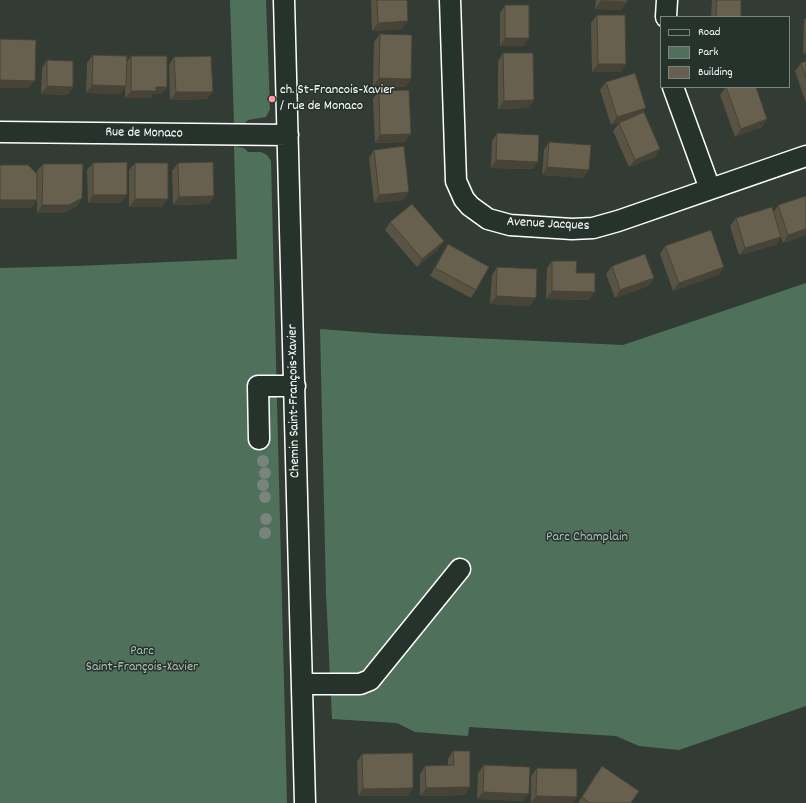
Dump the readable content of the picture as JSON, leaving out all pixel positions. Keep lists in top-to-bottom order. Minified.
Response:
{"streets":{"street":["Rue de Monaco","Avenue Jacques","Chemin Saint-François-Xavier"]},"crossings":[["Rue de Monaco","Chemin Saint-François-Xavier"]],"parks":["Parc Champlain","Parc Saint-François-Xavier"],"places":["ch. St-Francois-Xavier / rue de Monaco"],"legend":["Road","Park","Building"]}
